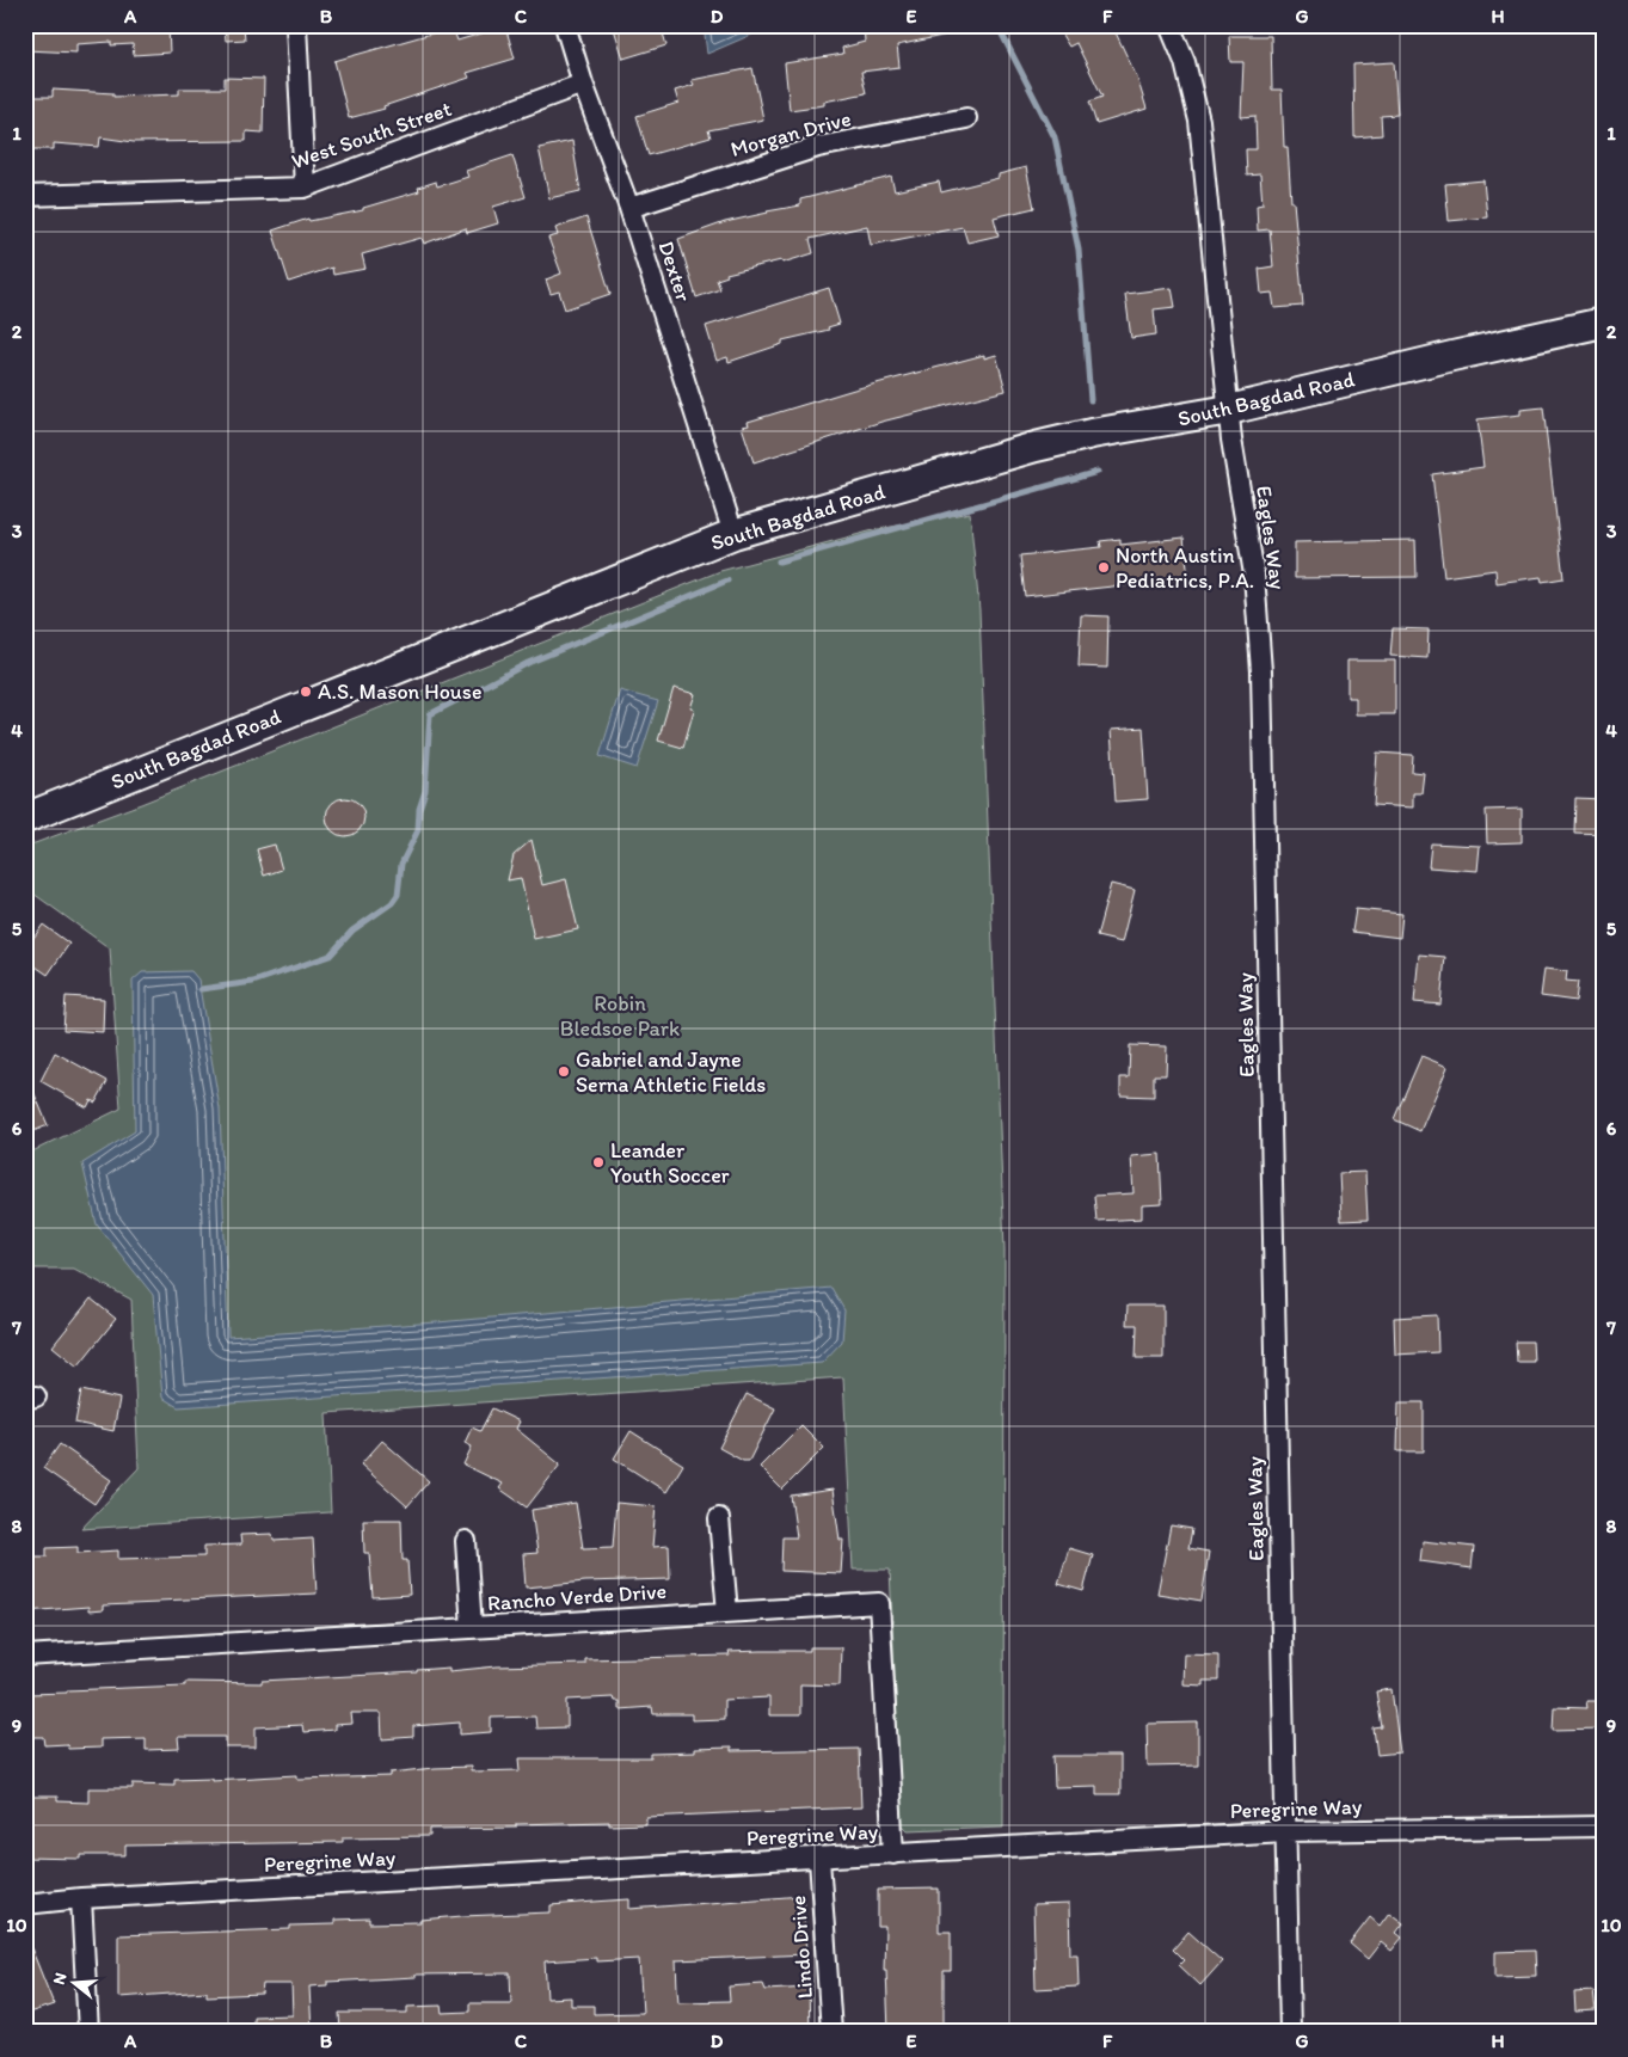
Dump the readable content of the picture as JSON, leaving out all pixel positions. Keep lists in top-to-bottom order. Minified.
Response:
{"streets":{"main road":["South Bagdad Road"],"street":["Morgan Drive","West South Street","Dexter","Eagles Way","Rancho Verde Drive","Peregrine Way","Lindo Drive"]},"crossings":[["Morgan Drive","Dexter"],["West South Street","Dexter"],["Dexter","South Bagdad Road"],["South Bagdad Road","Eagles Way"],["Eagles Way","Peregrine Way"],["Rancho Verde Drive","Peregrine Way"],["Peregrine Way","Lindo Drive"]],"parks":["Robin Bledsoe Park"],"places":["North Austin Pediatrics, P.A.","A.S. Mason House","Gabriel and Jayne Serna Athletic Fields","Leander Youth Soccer"],"north":"left","grid":{"columns":["A","B","C","D","E","F","G","H"],"rows":["1","2","3","4","5","6","7","8","9","10"]}}
